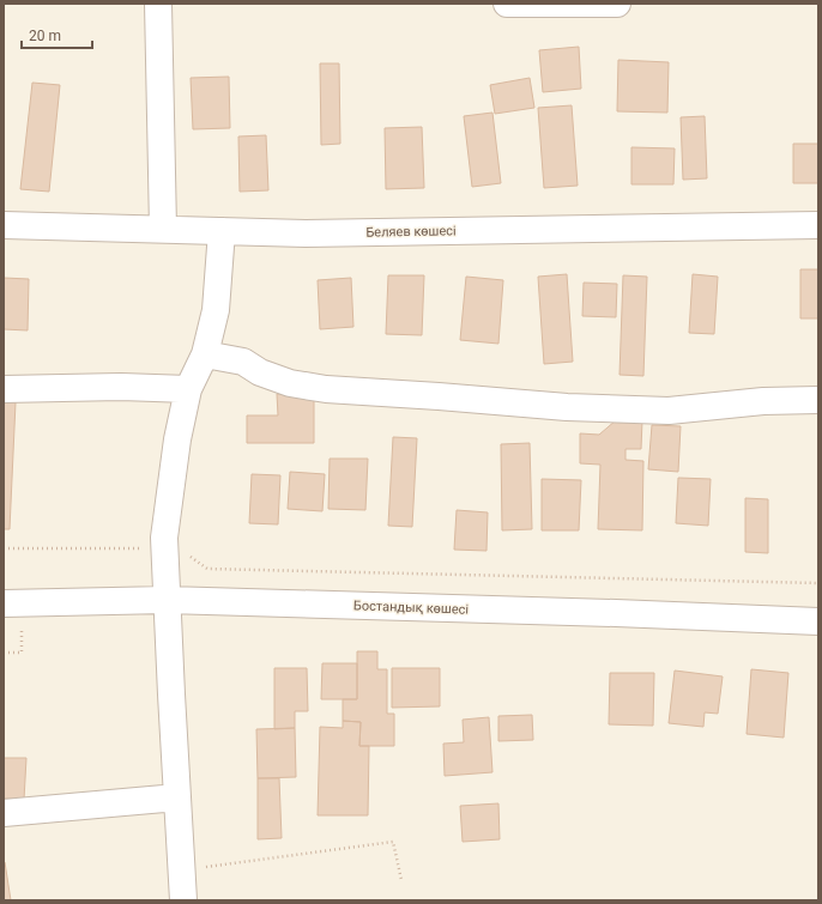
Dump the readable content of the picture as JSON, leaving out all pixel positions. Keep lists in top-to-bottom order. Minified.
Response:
{"streets":{"street":["Беляев көшесі","Бостандық көшесі"]},"scale_bar":"20 m"}
